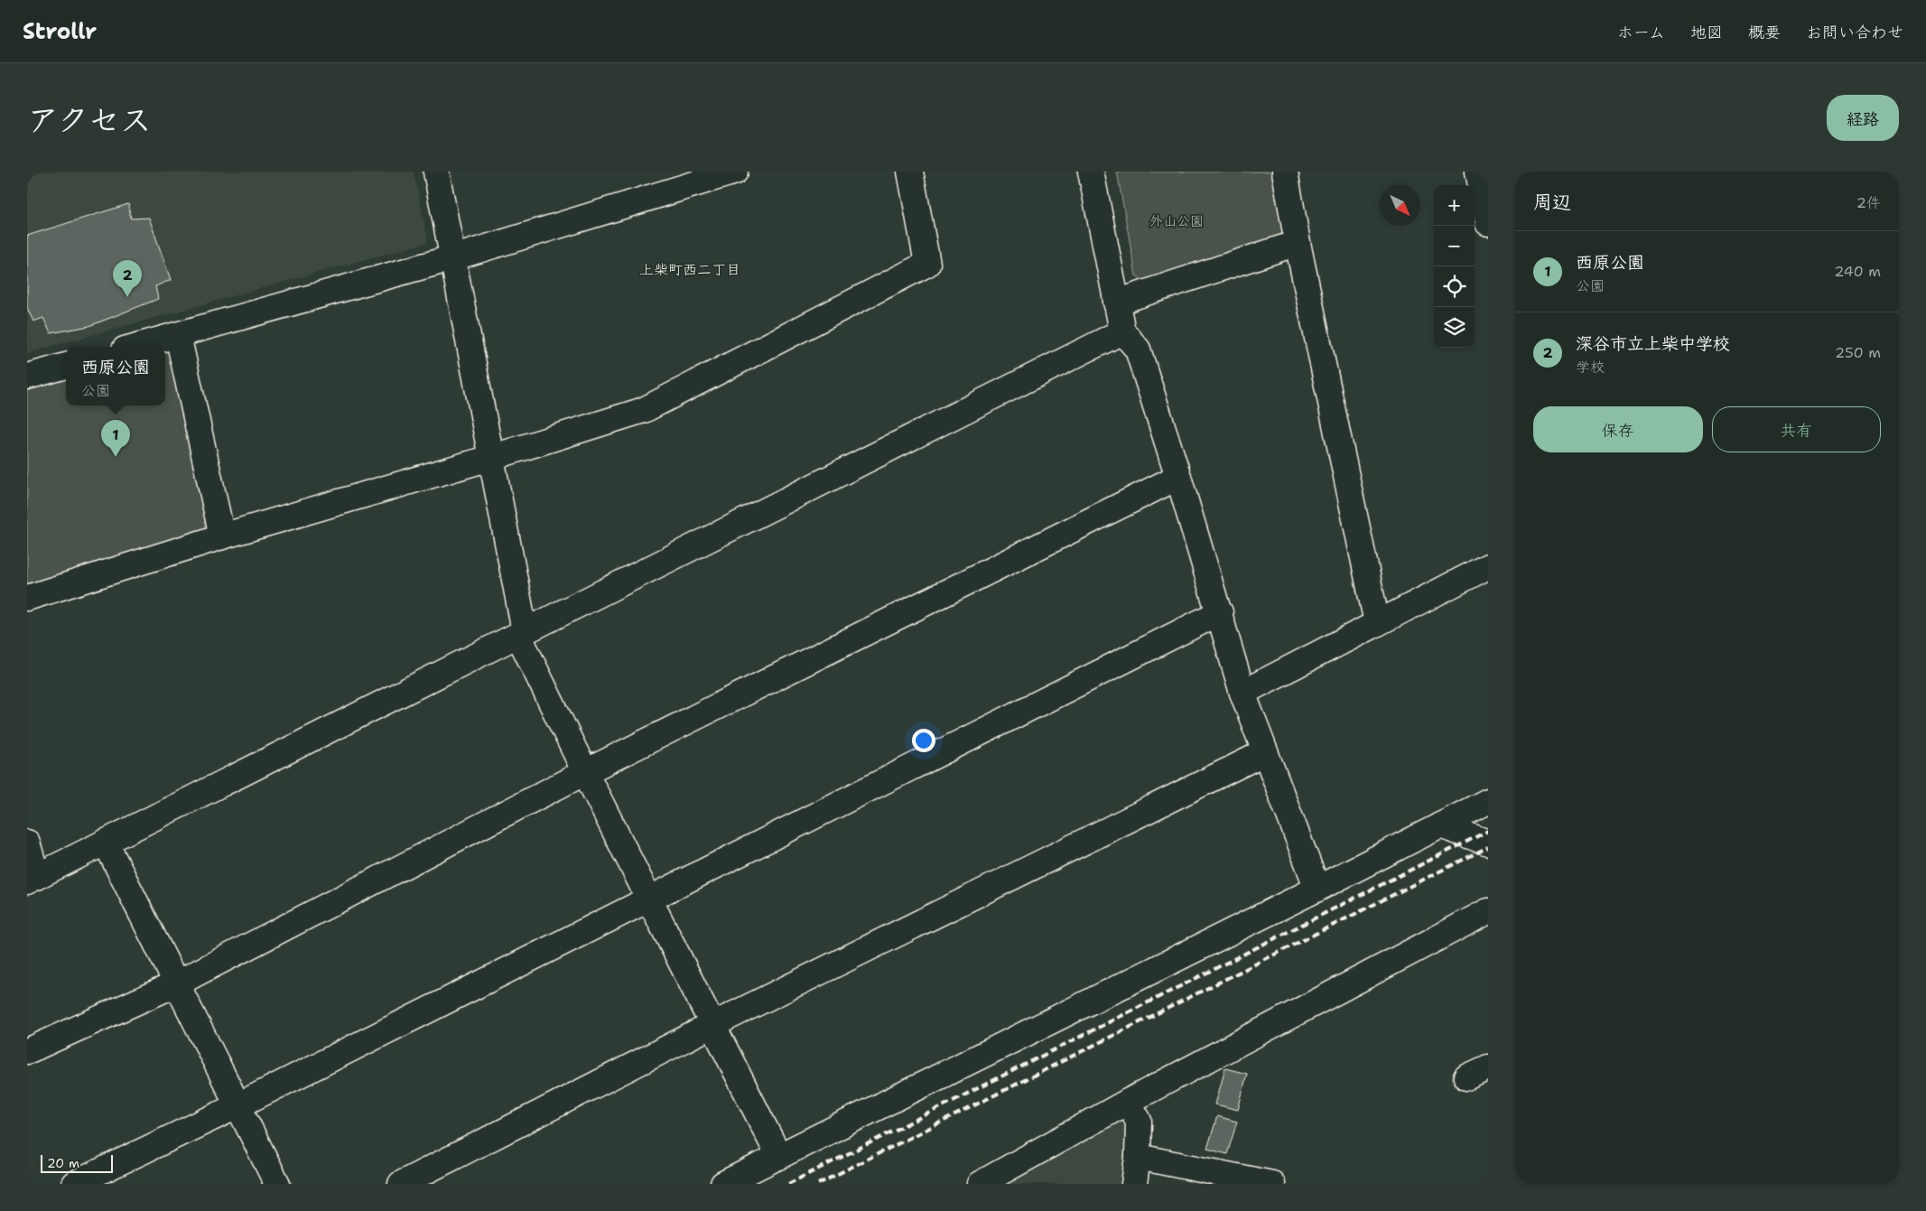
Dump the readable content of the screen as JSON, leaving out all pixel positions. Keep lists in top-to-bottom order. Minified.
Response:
{"districts":["上柴町西二丁目"],"parks":["外山公園"],"scale_bar":"20 m","north":"bottom right","page":{"header":"Strollr","nav":["ホーム","地図","概要","お問い合わせ"],"title":"アクセス","buttons":["経路",["保存","共有"]],"heading":["周辺","2件"],"map_buttons":["+","−"],"list":[{"mark":"1","name":"西原公園","note":"公園","value":"240 m"},{"mark":"2","name":"深谷市立上柴中学校","note":"学校","value":"250 m"}],"pins":["2","1"],"popup":["西原公園","公園"],"scale":"20 m"}}
